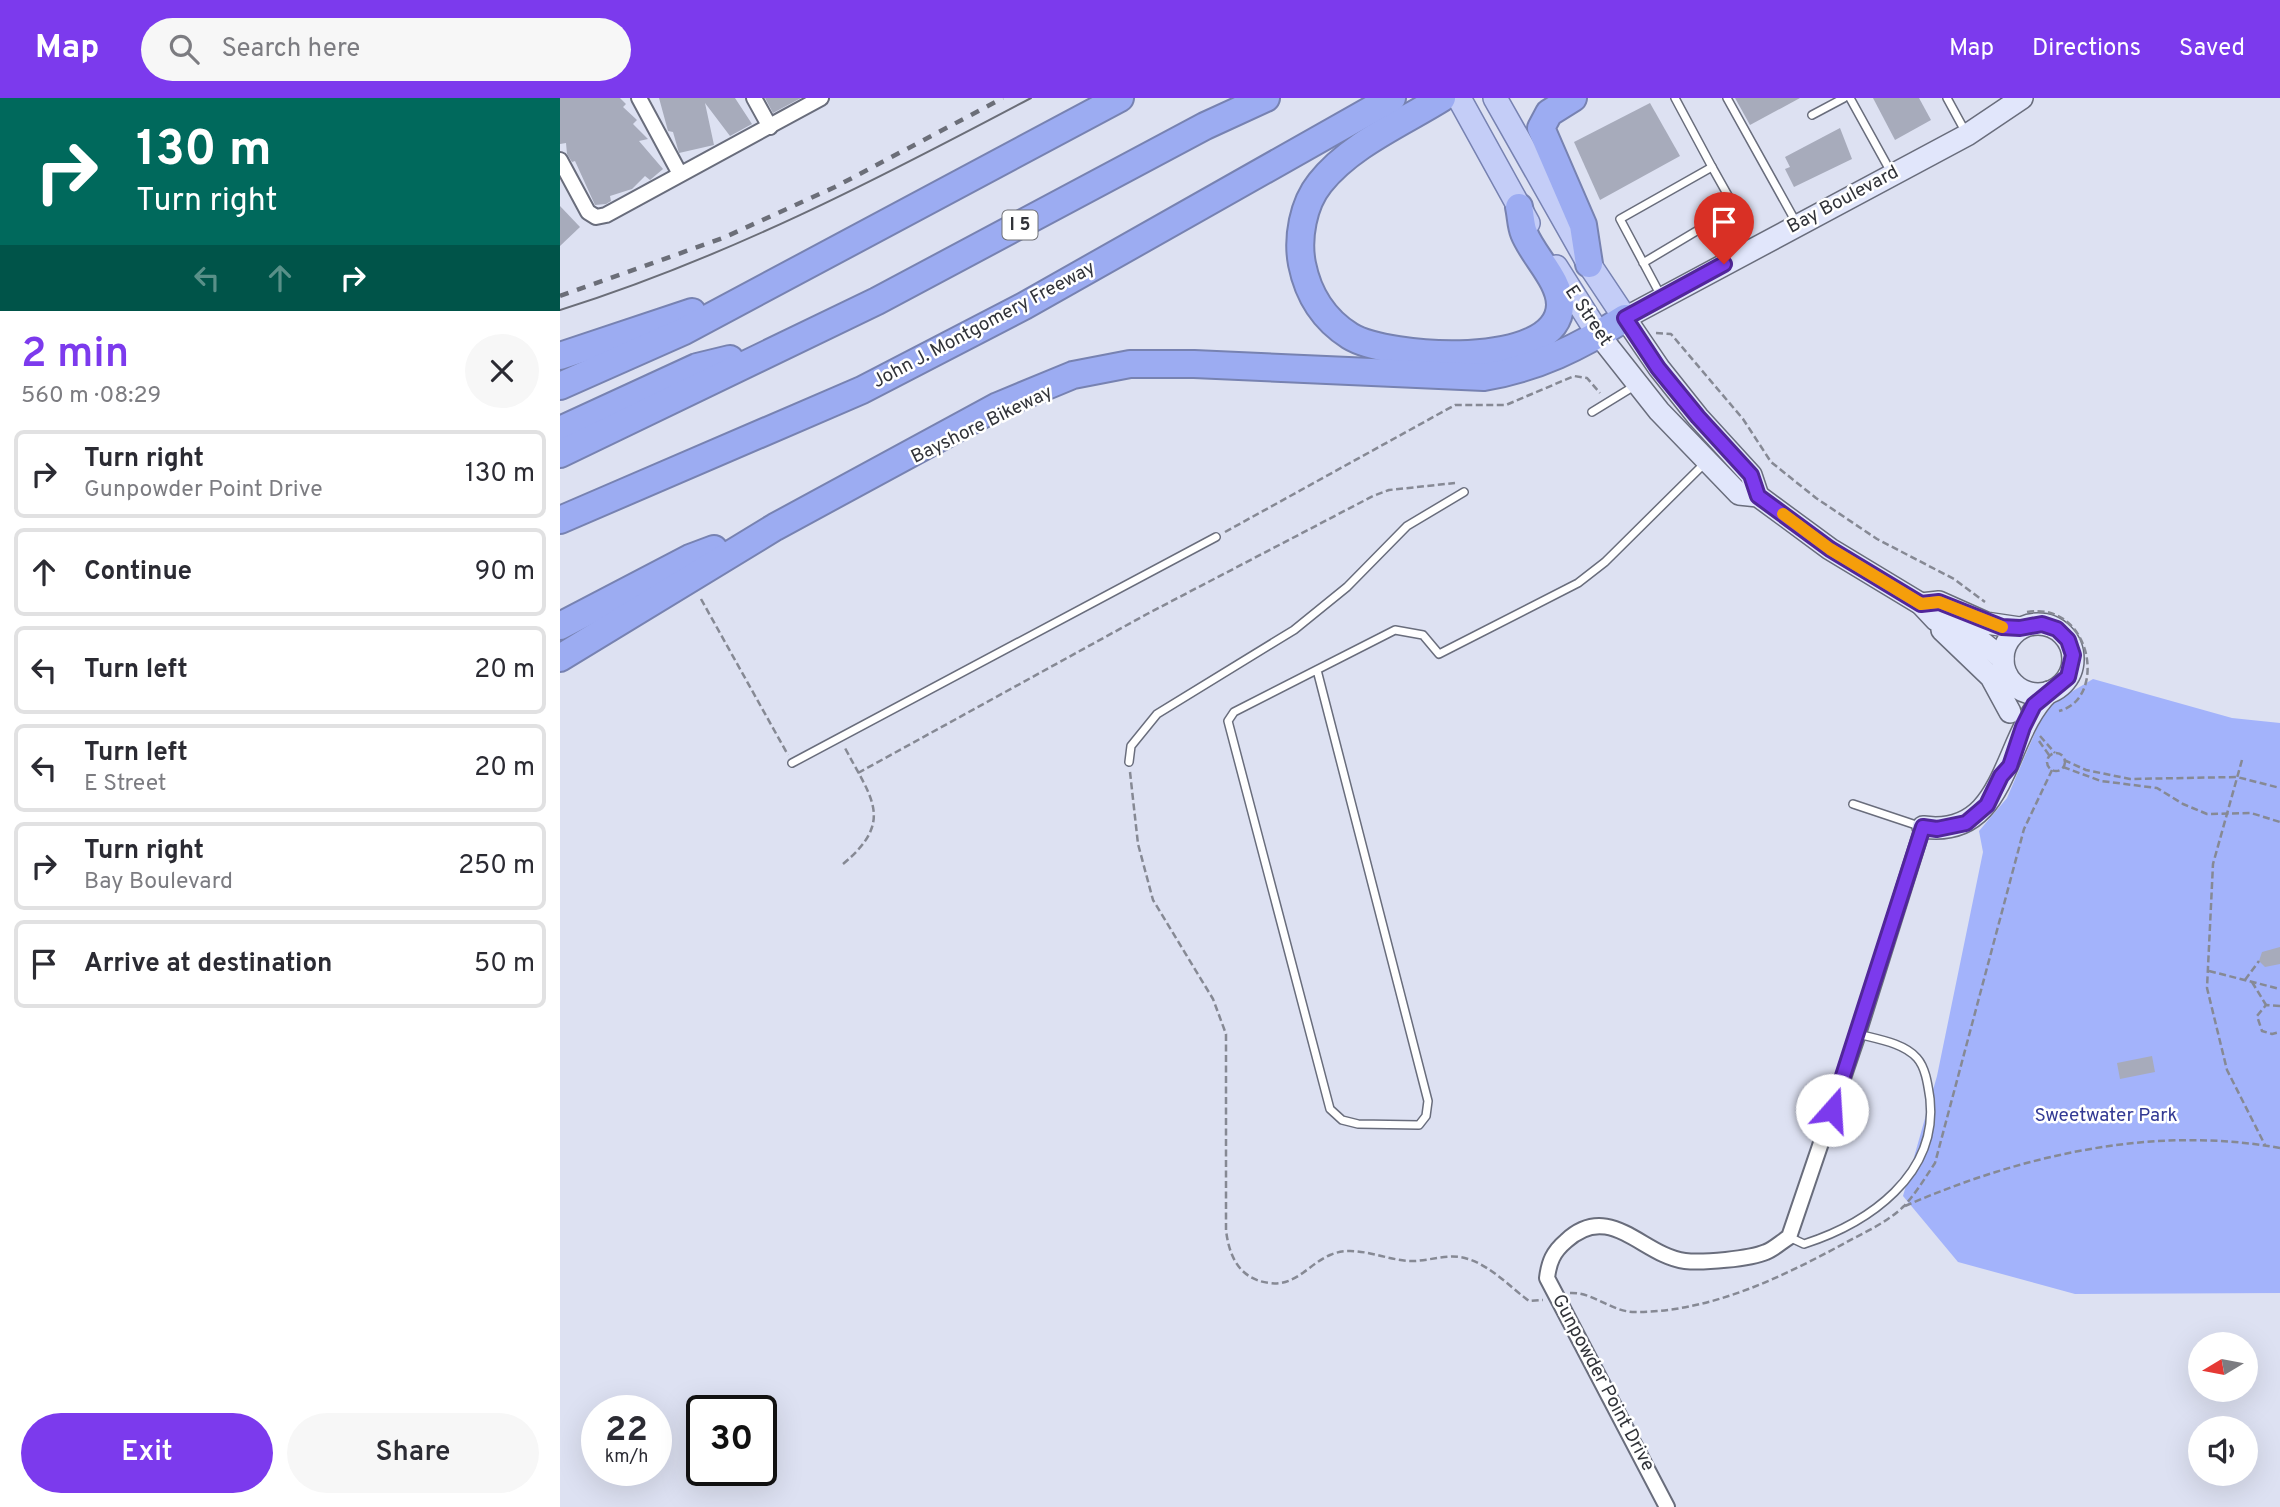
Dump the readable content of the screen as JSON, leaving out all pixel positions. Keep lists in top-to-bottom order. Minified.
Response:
{"streets":{"highway":["I 5","John J. Montgomery Freeway"],"main road":["Bay Boulevard","E Street"],"street":["Gunpowder Point Drive"]},"crossings":[["Bay Boulevard","E Street"]],"parks":["Sweetwater Park"],"north":"left","page":{"header":"Map","search":"Search here","nav":["Map","Directions","Saved"],"turn":["130 m","Turn right"],"heading":["2 min","560 m · 08:29"],"list":[{"name":"Turn right","note":"Gunpowder Point Drive","value":"130 m"},{"name":"Continue","value":"90 m"},{"name":"Turn left","value":"20 m"},{"name":"Turn left","note":"E Street","value":"20 m"},{"name":"Turn right","note":"Bay Boulevard","value":"250 m"},{"name":"Arrive at destination","value":"50 m"}],"speed":"22 km/h","limit":"30","buttons":["Exit","Share"]}}
